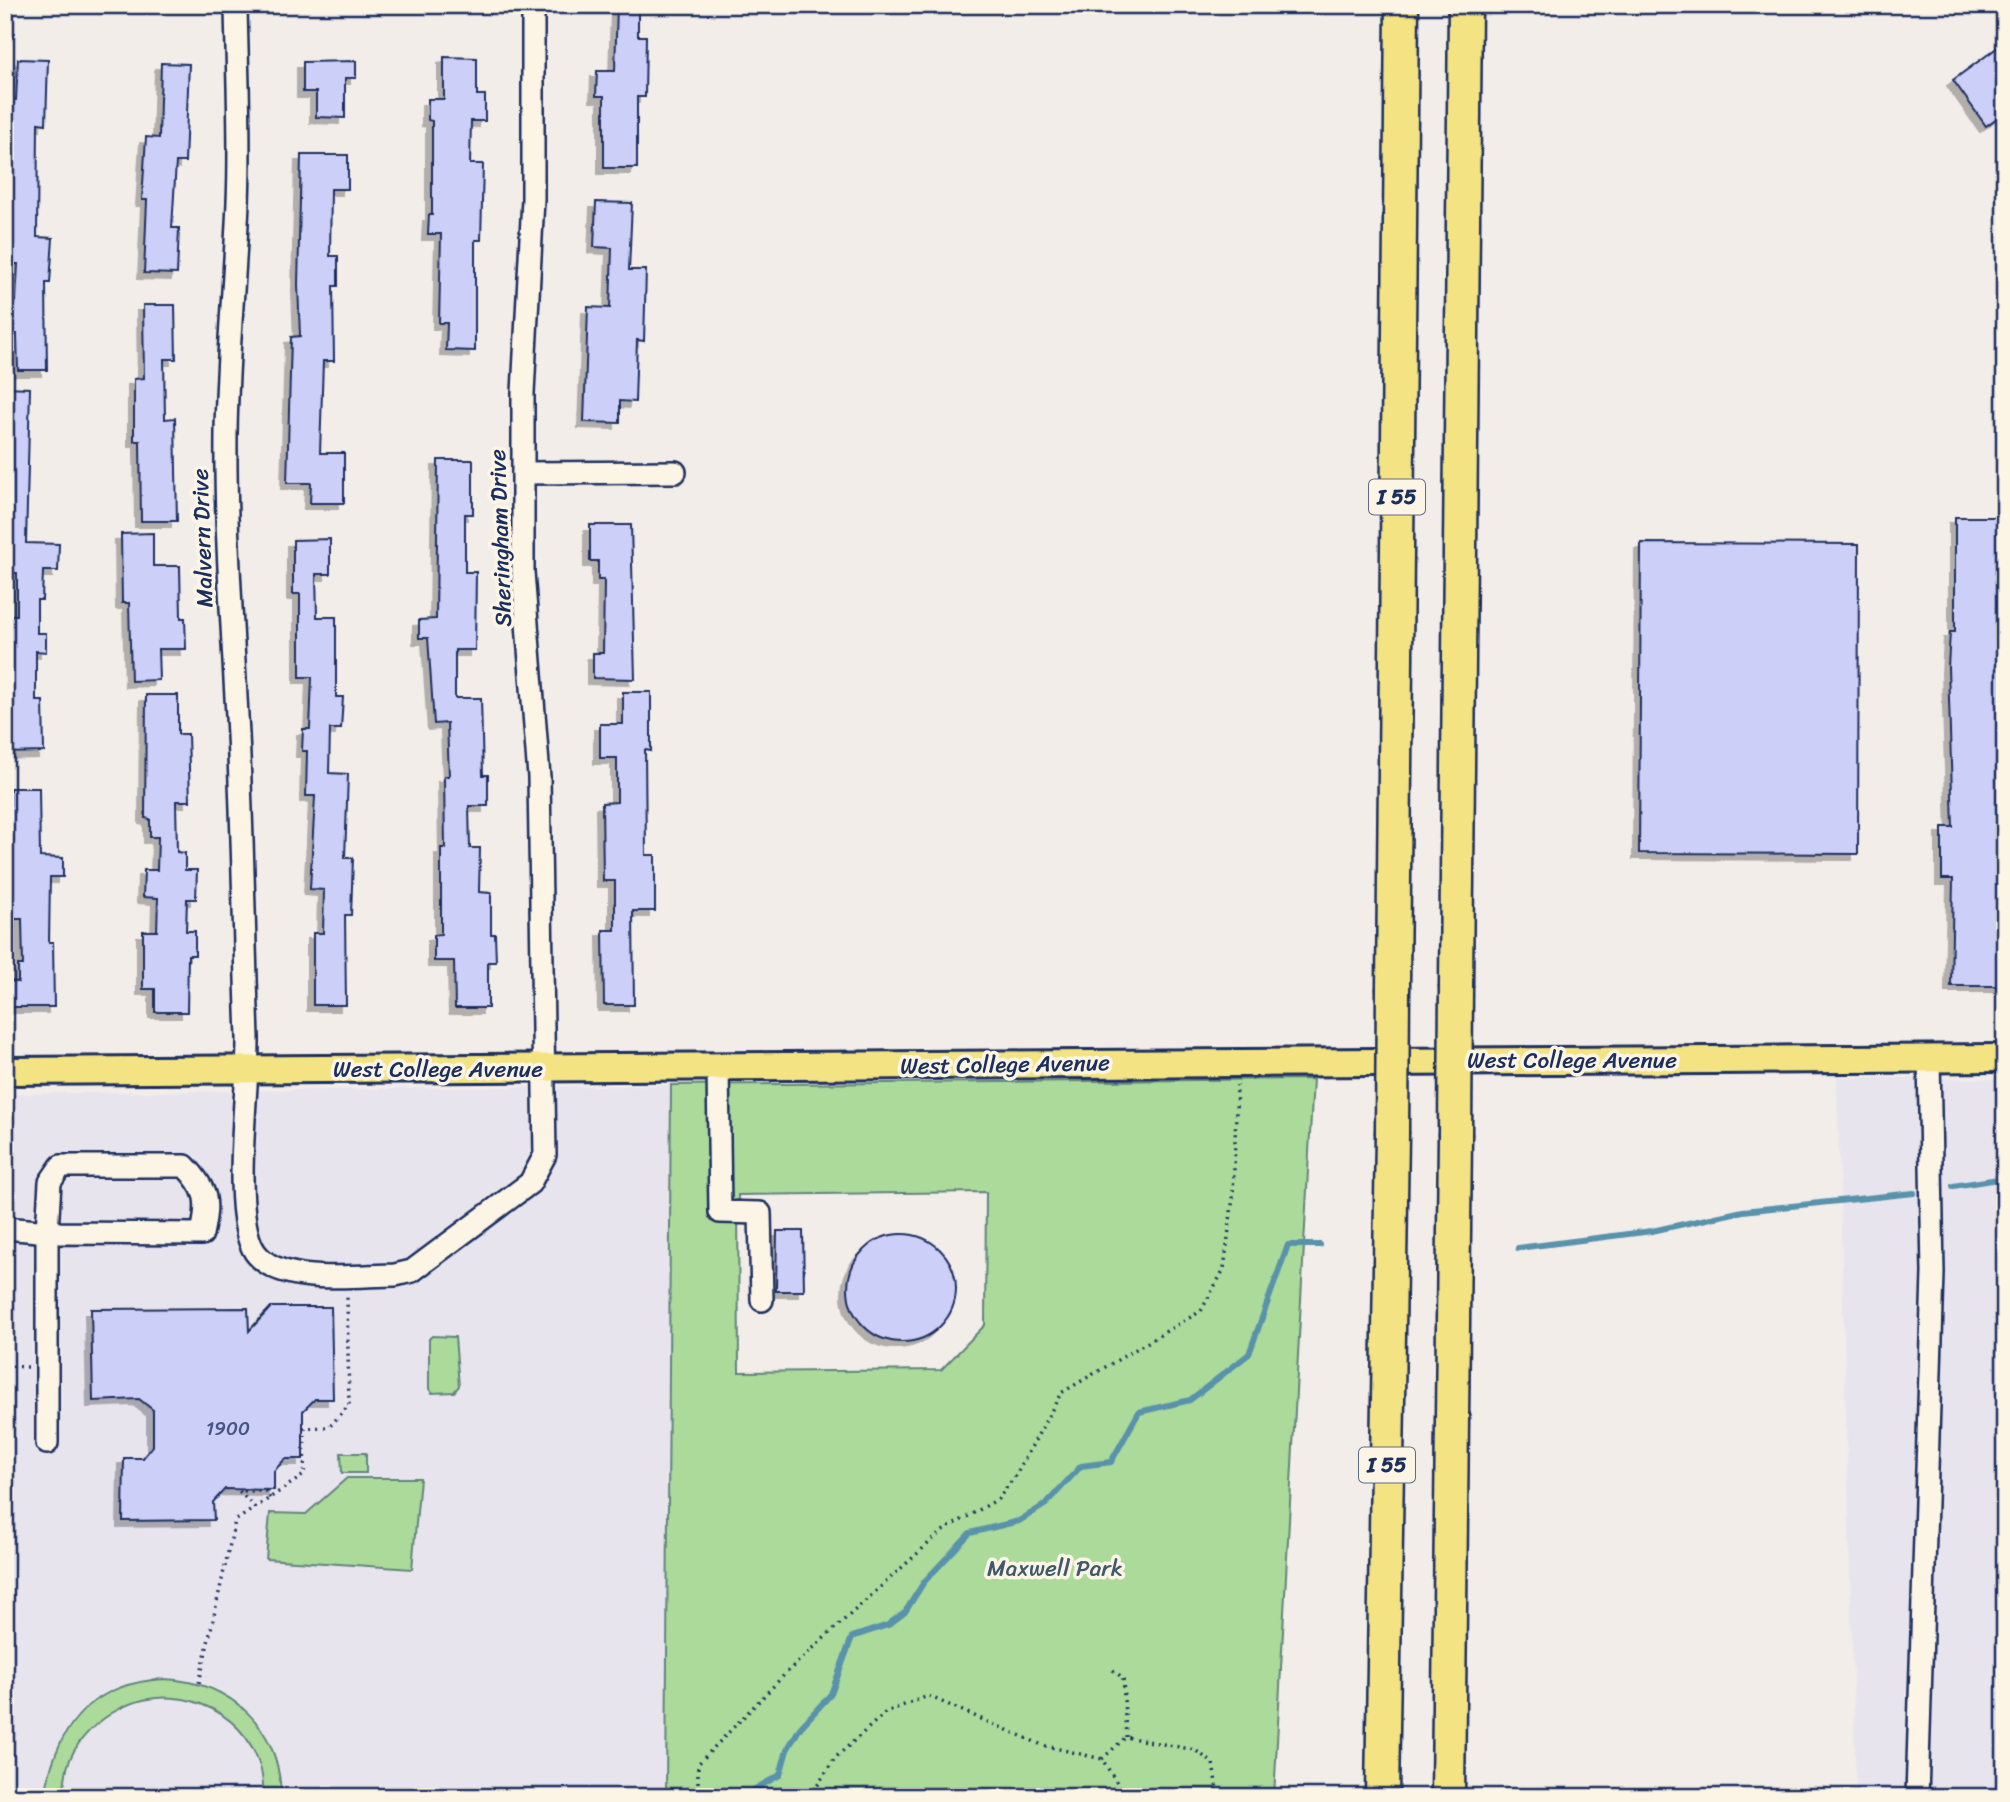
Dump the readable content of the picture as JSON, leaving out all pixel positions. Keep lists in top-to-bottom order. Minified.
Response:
{"streets":{"highway":["I 55"],"main road":["West College Avenue"],"street":["Malvern Drive","Sheringham Drive"]},"crossings":[["Malvern Drive","Sheringham Drive"],["Malvern Drive","West College Avenue"],["Sheringham Drive","West College Avenue"]],"parks":["Maxwell Park"],"house_numbers":["1900"]}
